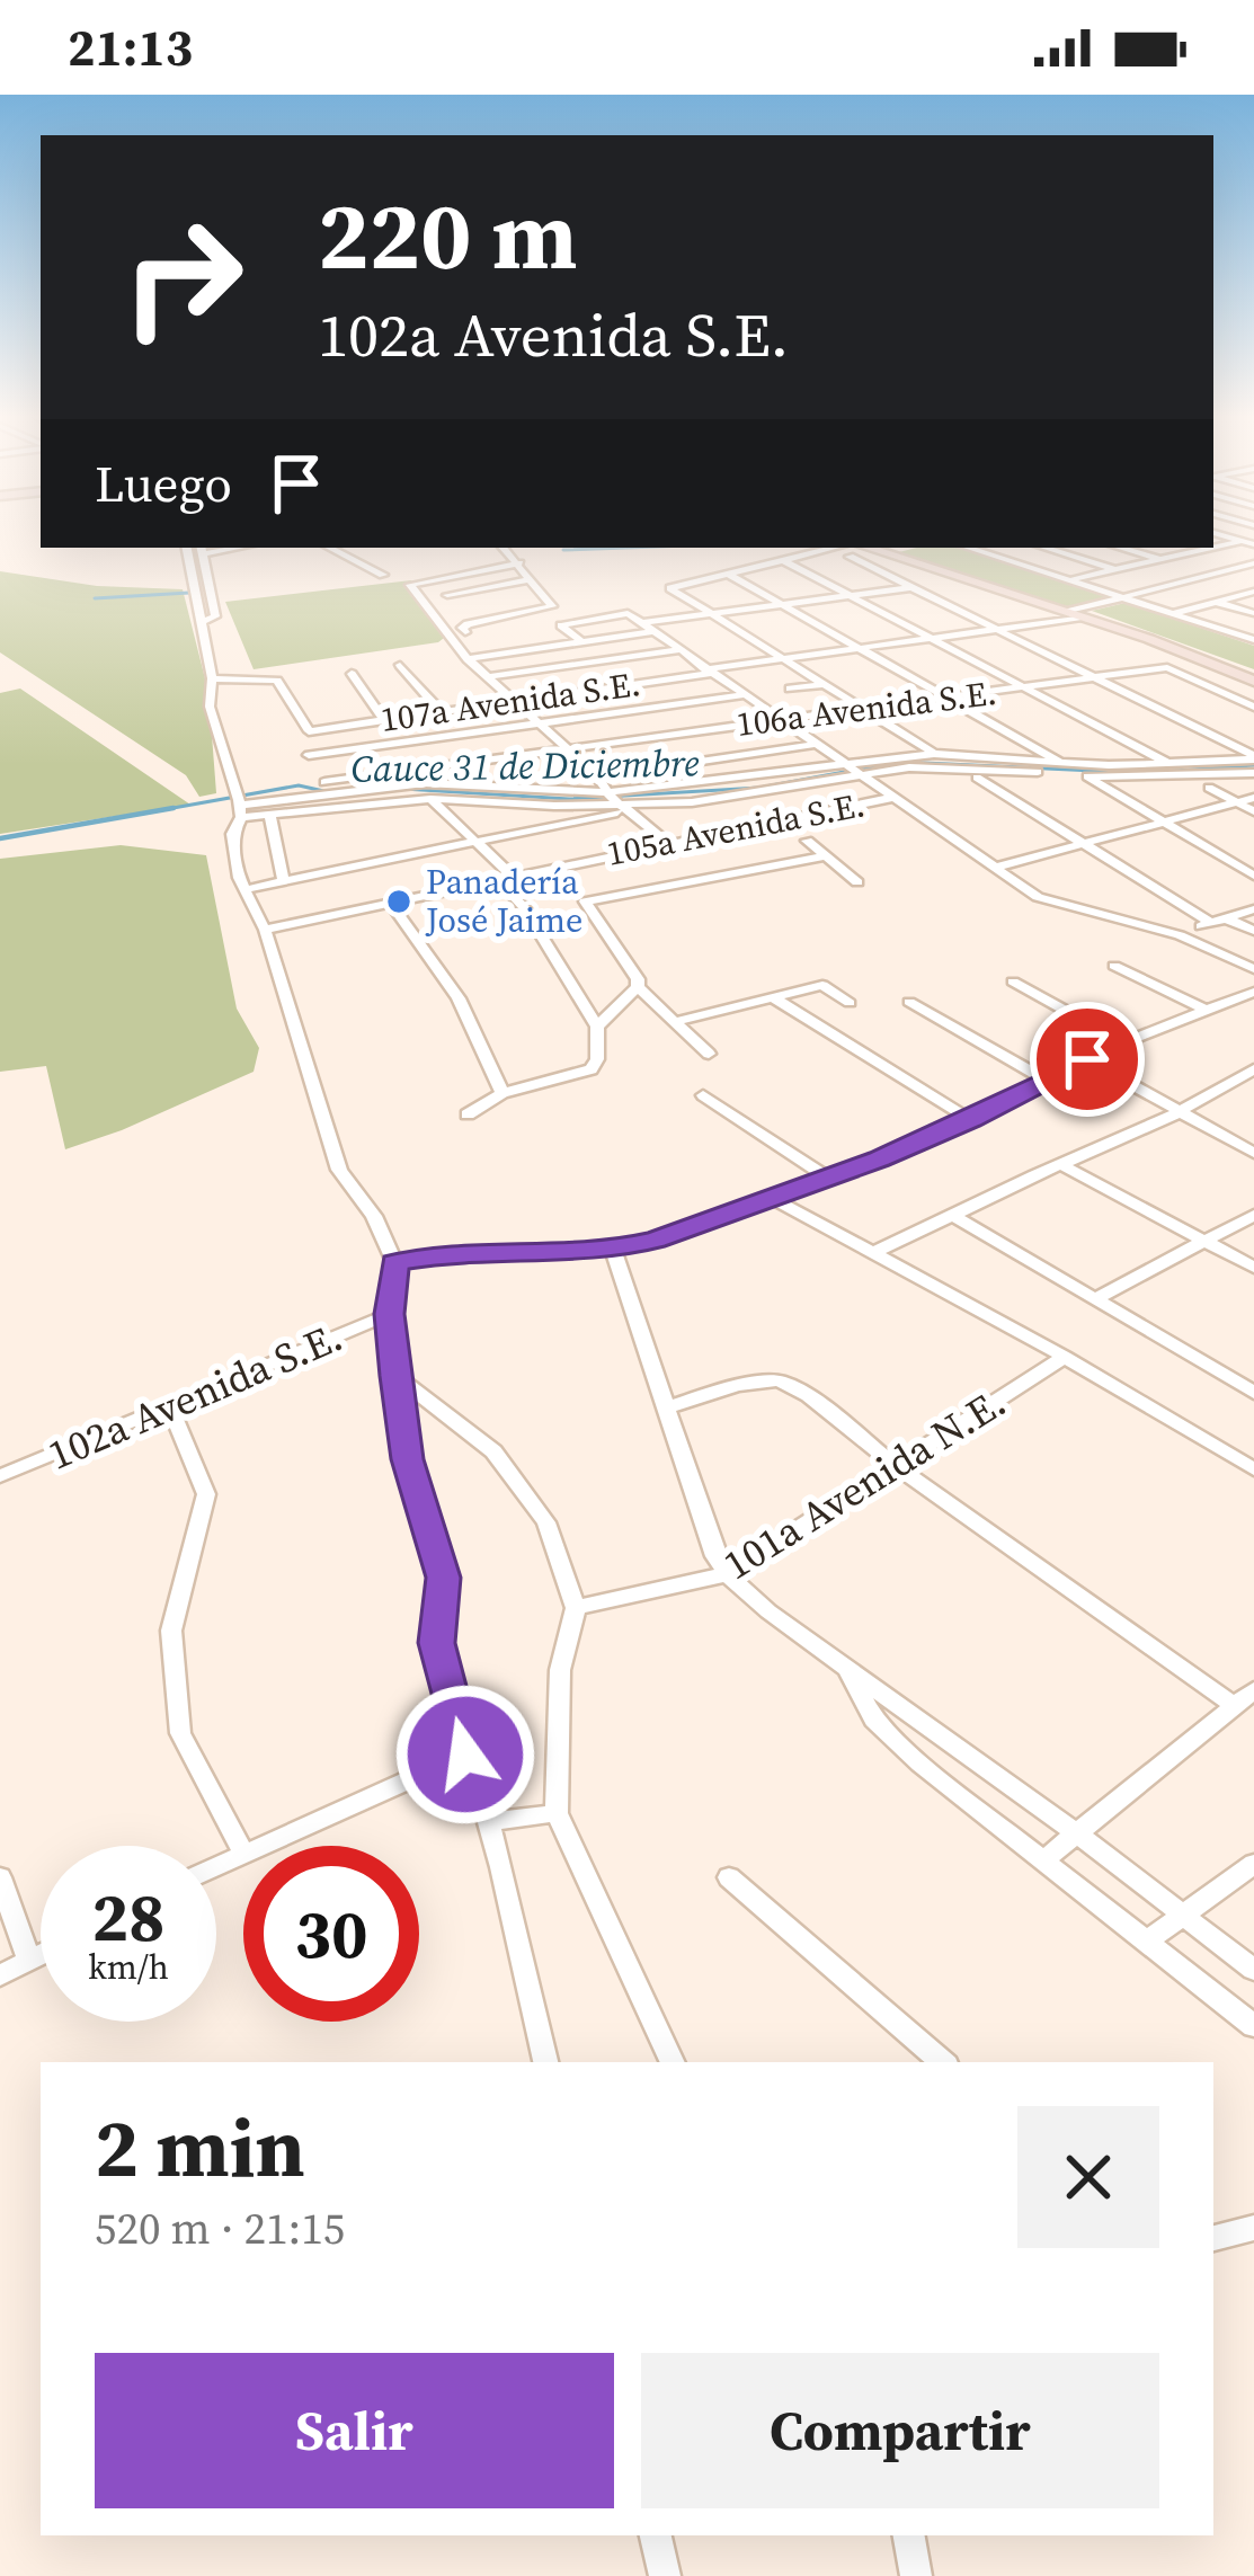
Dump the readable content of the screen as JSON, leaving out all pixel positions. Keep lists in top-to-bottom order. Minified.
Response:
{"streets":{"street":["107a Avenida S.E.","106a Avenida S.E.","105a Avenida S.E.","102a Avenida S.E.","101a Avenida N.E."]},"water":["Cauce 31 de Diciembre"],"places":["Panadería José Jaime"],"page":{"status":"21:13","turn":["220 m","102a Avenida S.E."],"then":"Luego","speed":"28 km/h","limit":"30","heading":["2 min","520 m · 21:15"],"buttons":["Salir","Compartir"]}}
